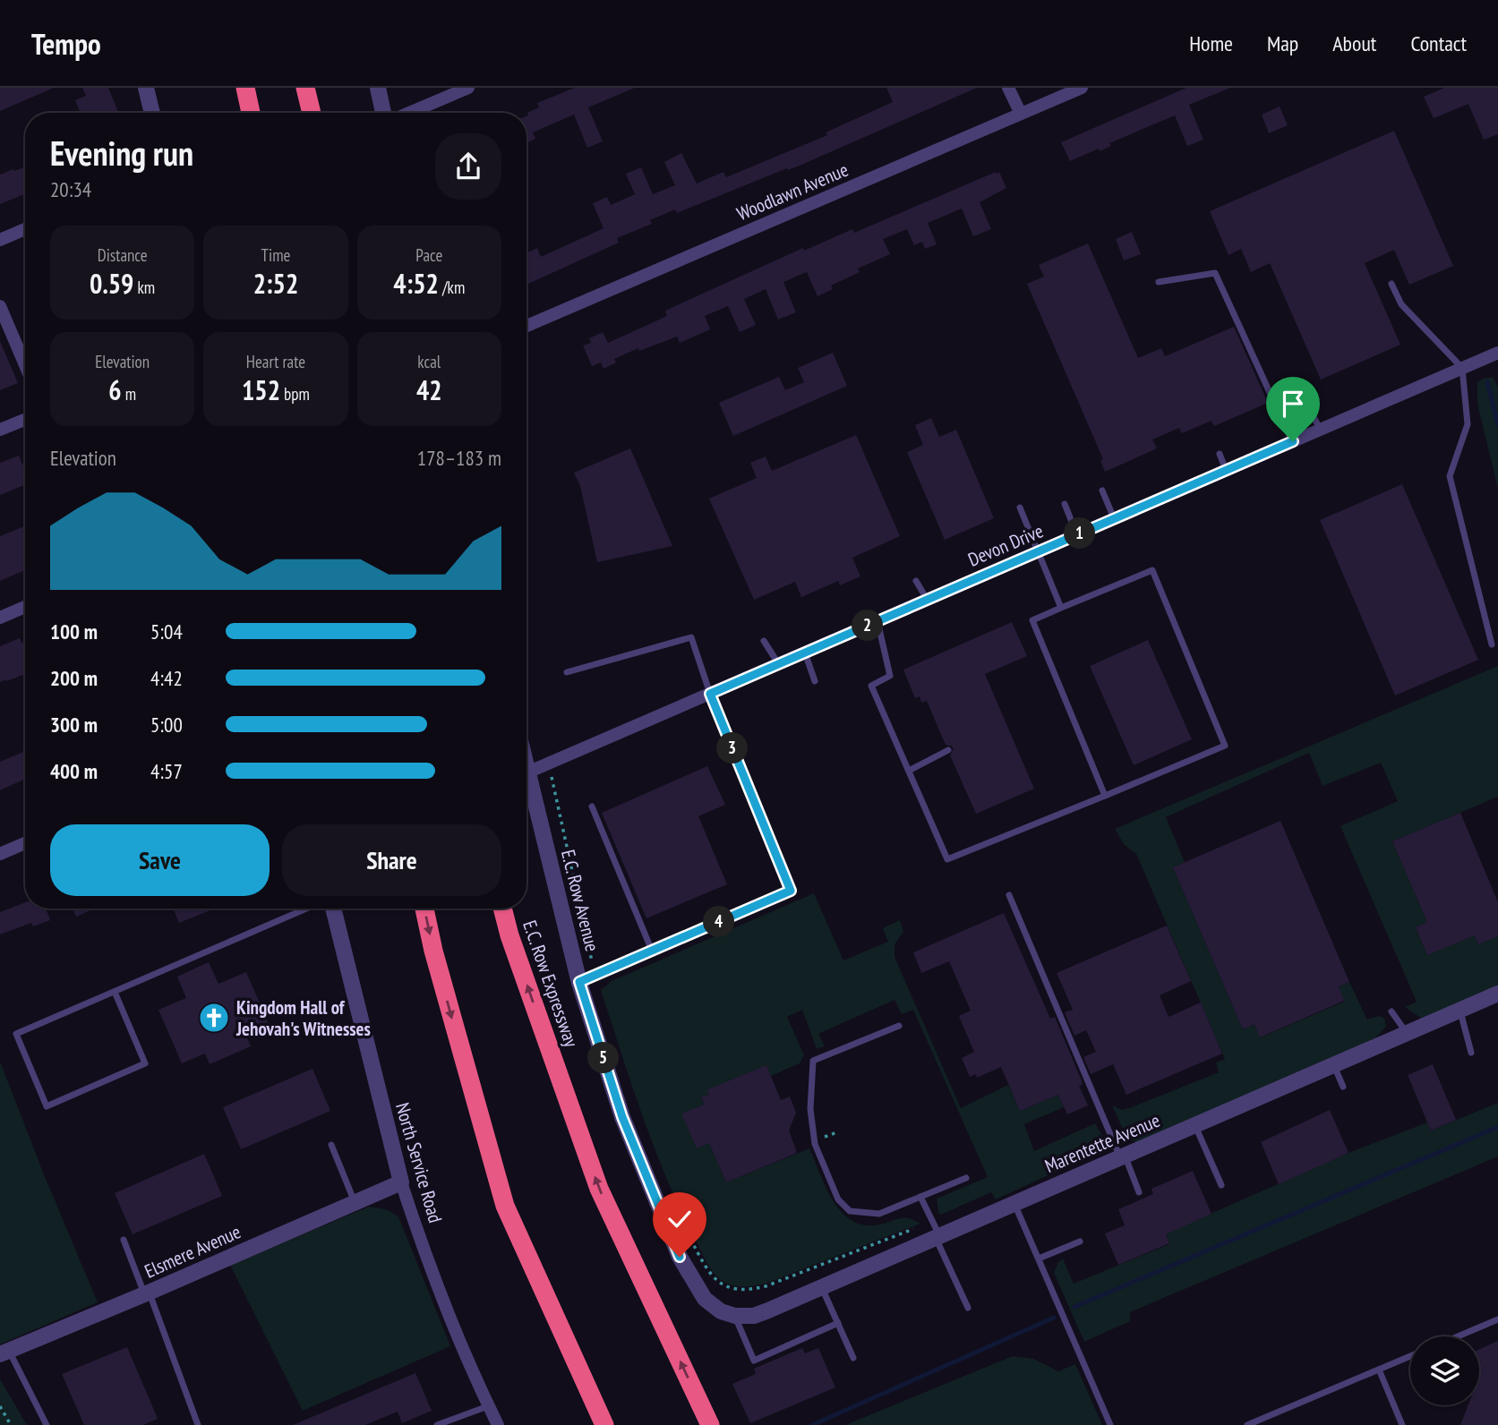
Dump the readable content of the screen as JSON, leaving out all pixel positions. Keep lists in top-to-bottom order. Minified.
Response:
{"streets":{"highway":["E.C. Row Expressway"],"street":["Woodlawn Avenue","Devon Drive","E.C. Row Avenue","Marentette Avenue","North Service Road","Elsmere Avenue"]},"crossings":[["Devon Drive","E.C. Row Avenue"],["E.C. Row Avenue","Marentette Avenue"],["North Service Road","Elsmere Avenue"]],"places":{"church":["Kingdom Hall of Jehovah's Witnesses"]},"page":{"header":"Tempo","nav":["Home","Map","About","Contact"],"heading":["Evening run","20:34"],"stats":[["Distance","0.59 km"],["Time","2:52"],["Pace","4:52 /km"],["Elevation","6 m"],["Heart rate","152 bpm"],["kcal","42"]],"chart":["Elevation","178–183 m"],"pins":["1","2","3","4","5"],"list":[{"name":"100 m","note":"5:04"},{"name":"200 m","note":"4:42"},{"name":"300 m","note":"5:00"},{"name":"400 m","note":"4:57"}],"buttons":["Save","Share"]}}
